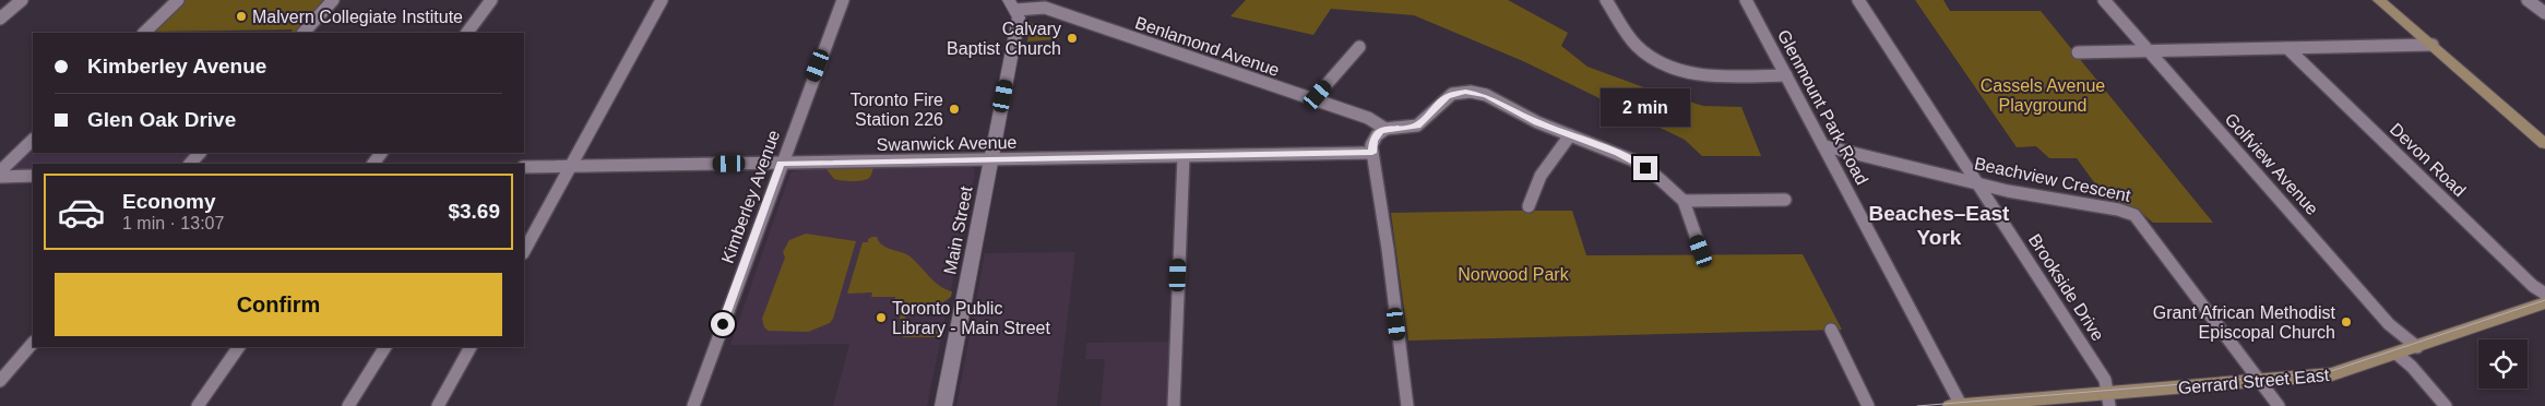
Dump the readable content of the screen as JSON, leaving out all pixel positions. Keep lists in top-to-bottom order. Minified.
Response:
{"streets":{"main road":["Gerrard Street East"],"street":["Benlamond Avenue","Glenmount Park Road","Swanwick Avenue","Devon Road","Golfview Avenue","Beachview Crescent","Kimberley Avenue","Main Street","Brookside Drive"]},"crossings":[["Benlamond Avenue","Main Street"],["Glenmount Park Road","Beachview Crescent"],["Glenmount Park Road","Gerrard Street East"],["Swanwick Avenue","Kimberley Avenue"],["Swanwick Avenue","Main Street"],["Golfview Avenue","Gerrard Street East"],["Beachview Crescent","Brookside Drive"],["Beachview Crescent","Gerrard Street East"],["Brookside Drive","Gerrard Street East"]],"districts":["Beaches–East York"],"parks":["Cassels Avenue Playground","Norwood Park"],"places":["Malvern Collegiate Institute","Calvary Baptist Church","Toronto Fire Station 226","Toronto Public Library - Main Street","Grant African Methodist Episcopal Church"],"page":{"banner":["Kimberley Avenue","Glen Oak Drive"],"bubble":"2 min","list":[{"name":"Economy","note":"1 min · 13:07","value":"$3.69"}],"buttons":"Confirm"}}
